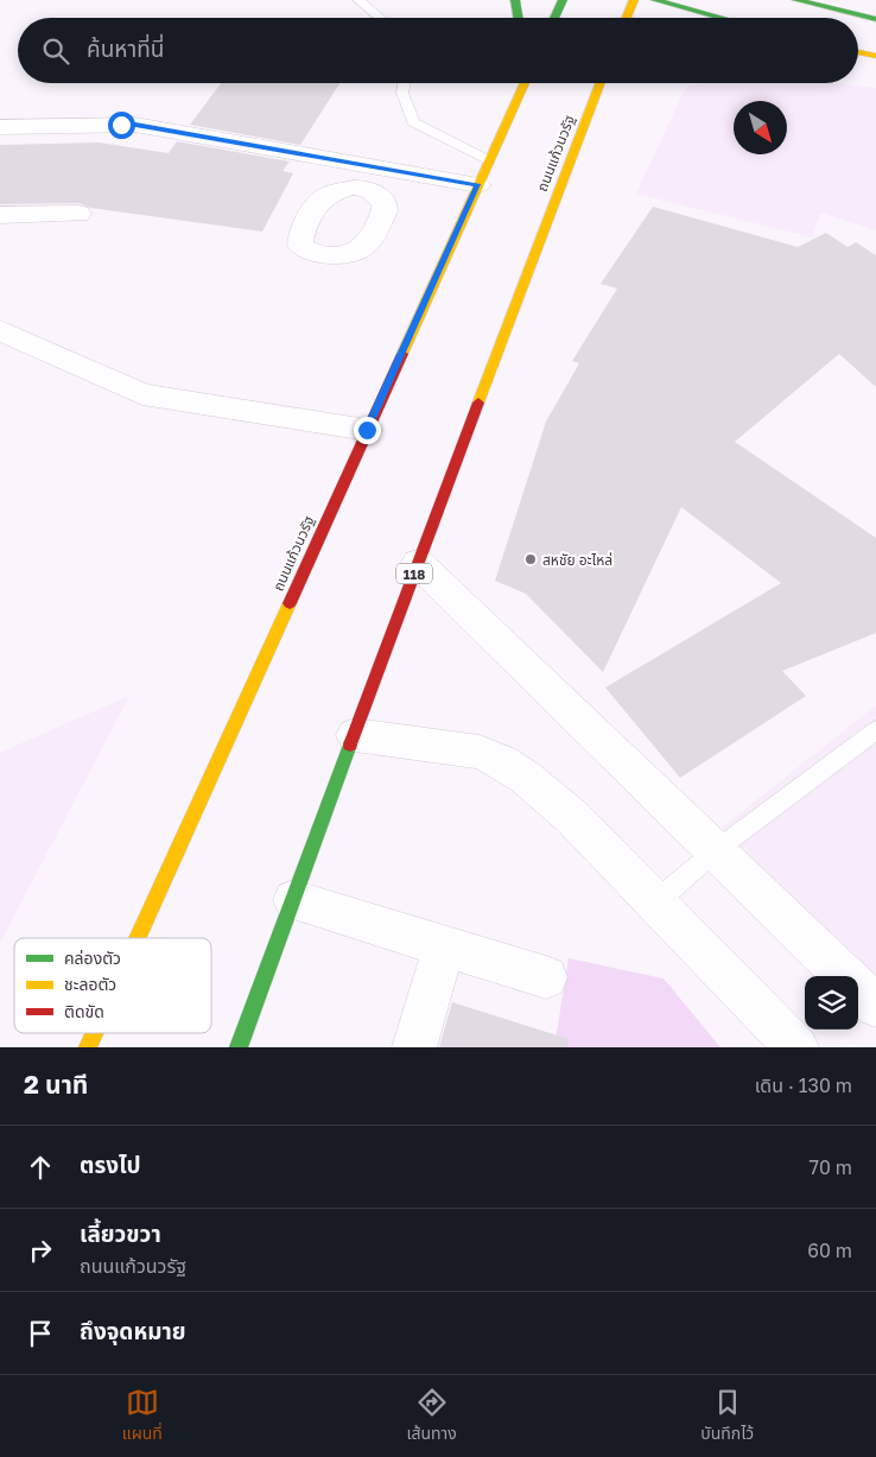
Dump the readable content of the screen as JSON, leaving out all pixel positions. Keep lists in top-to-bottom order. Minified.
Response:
{"streets":{"main road":["ถนนแก้วนวรัฐ","118"]},"places":["สหชัย อะไหล่"],"legend":["คล่องตัว","ชะลอตัว","ติดขัด"],"north":"bottom right","page":{"search":"ค้นหาที่นี่","heading":["2 นาที","เดิน · 130 m"],"list":[["ตรงไป","70 m"],["เลี้ยวขวา","ถนนแก้วนวรัฐ","60 m"],"ถึงจุดหมาย"],"nav":["แผนที่","เส้นทาง","บันทึกไว้"]}}
